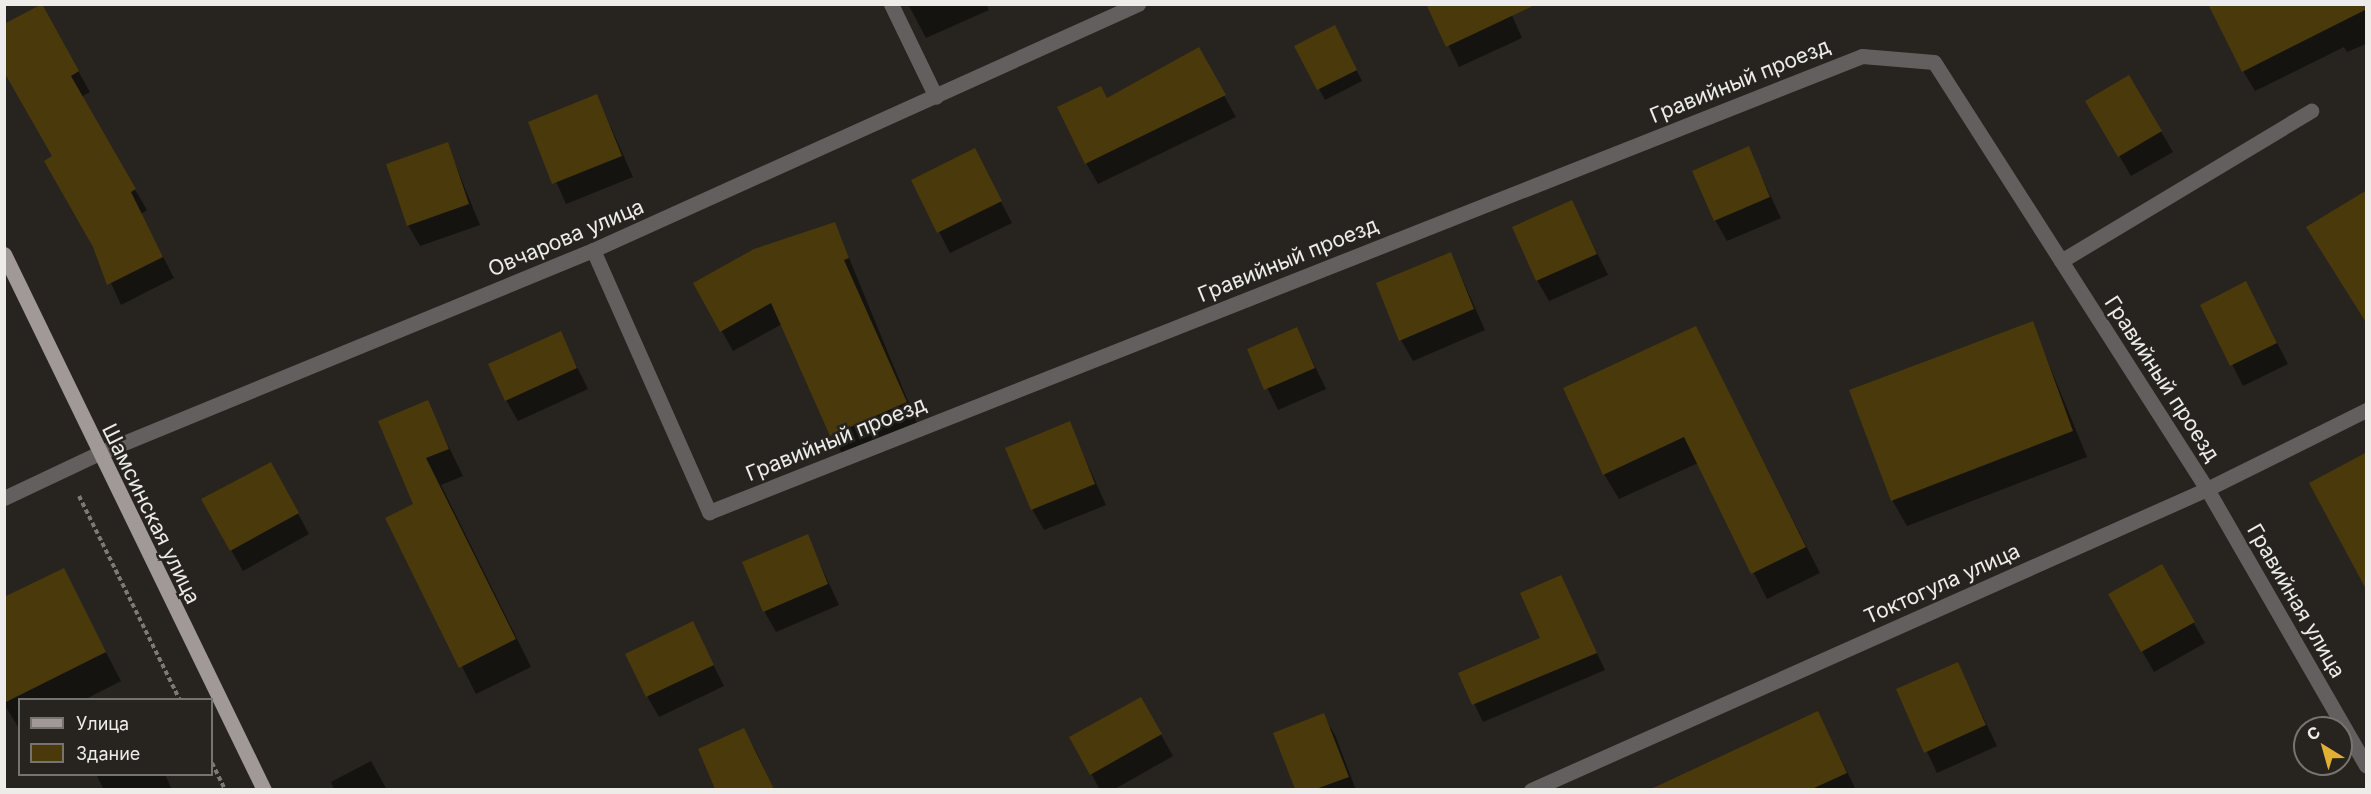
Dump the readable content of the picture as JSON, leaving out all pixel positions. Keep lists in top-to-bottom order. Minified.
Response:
{"streets":{"main road":["Шамсинская улица"],"street":["Гравийный проезд","Овчарова улица","Токтогула улица","Гравийная улица"]},"crossings":[["Гравийный проезд","Овчарова улица"],["Гравийный проезд","Токтогула улица"],["Гравийный проезд","Гравийная улица"],["Овчарова улица","Шамсинская улица"],["Токтогула улица","Гравийная улица"]],"legend":["Улица","Здание"],"north":"top left"}
